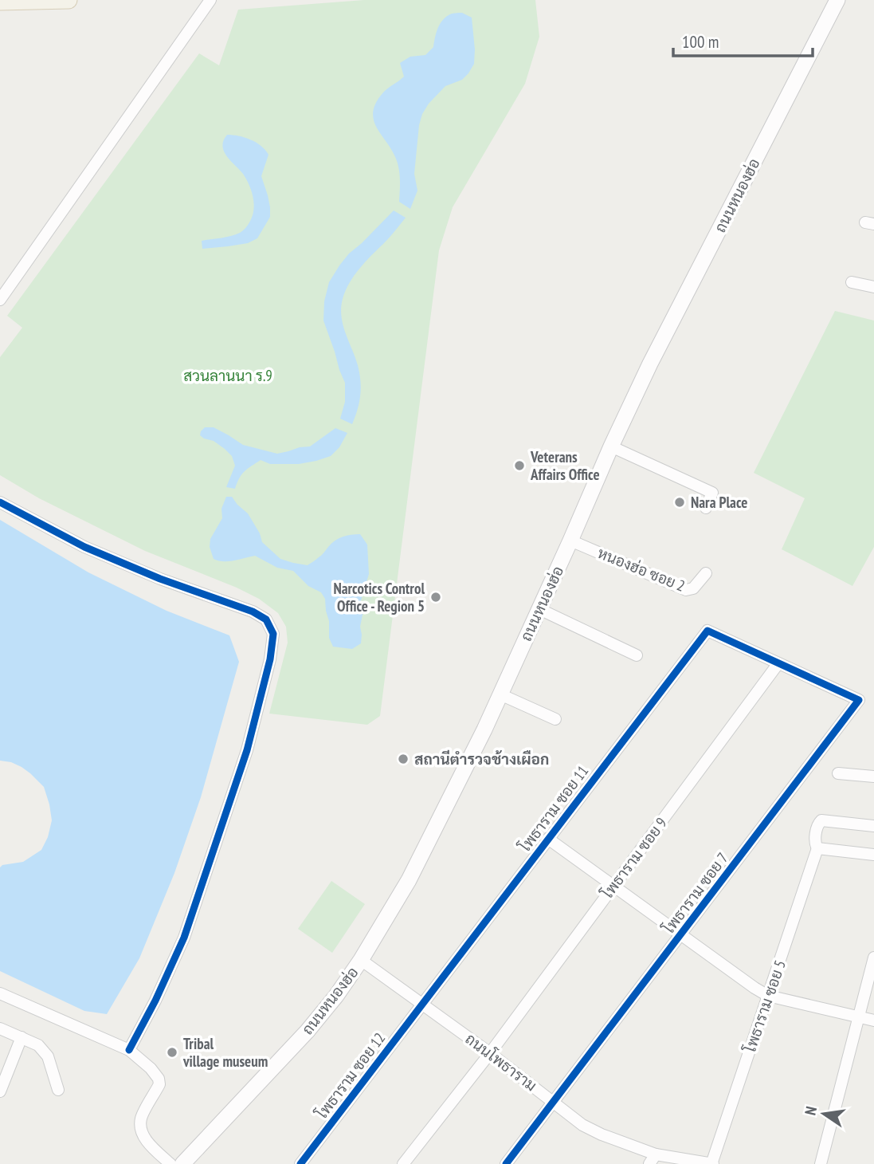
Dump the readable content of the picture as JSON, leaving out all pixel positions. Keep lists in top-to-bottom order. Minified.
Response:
{"streets":{"main road":["ถนนหนองฮ่อ"],"street":["หนองฮ่อ ซอย 2","โพธาราม ซอย 11","โพธาราม ซอย 9","โพธาราม ซอย 7","โพธาราม ซอย 5","ถนนโพธาราม","โพธาราม ซอย 12"]},"crossings":[["ถนนหนองฮ่อ","หนองฮ่อ ซอย 2"],["ถนนหนองฮ่อ","ถนนโพธาราม"],["โพธาราม ซอย 11","โพธาราม ซอย 9"],["โพธาราม ซอย 11","โพธาราม ซอย 7"],["โพธาราม ซอย 11","ถนนโพธาราม"],["โพธาราม ซอย 11","โพธาราม ซอย 12"],["โพธาราม ซอย 9","โพธาราม ซอย 7"],["โพธาราม ซอย 9","ถนนโพธาราม"],["โพธาราม ซอย 7","ถนนโพธาราม"],["โพธาราม ซอย 5","ถนนโพธาราม"],["ถนนโพธาราม","โพธาราม ซอย 12"]],"parks":["สวนลานนา ร.9"],"places":["Veterans Affairs Office","Nara Place","Narcotics Control Office - Region 5","สถานีตำรวจช้างเผือก","Tribal village museum"],"scale_bar":"100 m","north":"left"}
